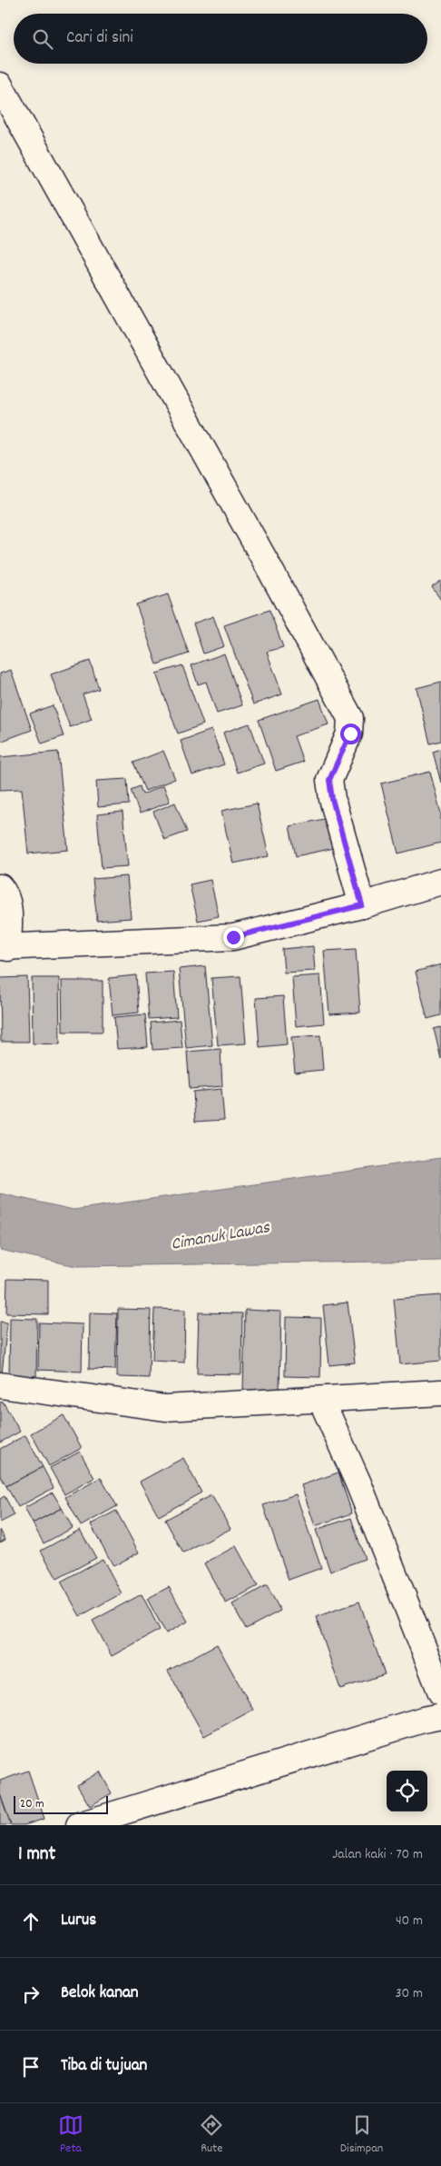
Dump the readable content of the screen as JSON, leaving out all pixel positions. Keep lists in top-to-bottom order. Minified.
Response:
{"water":["Cimanuk Lawas"],"scale_bar":"20 m","page":{"search":"Cari di sini","scale":"20 m","heading":["1 mnt","Jalan kaki · 70 m"],"list":[["Lurus","40 m"],["Belok kanan","30 m"],"Tiba di tujuan"],"nav":["Peta","Rute","Disimpan"]}}
